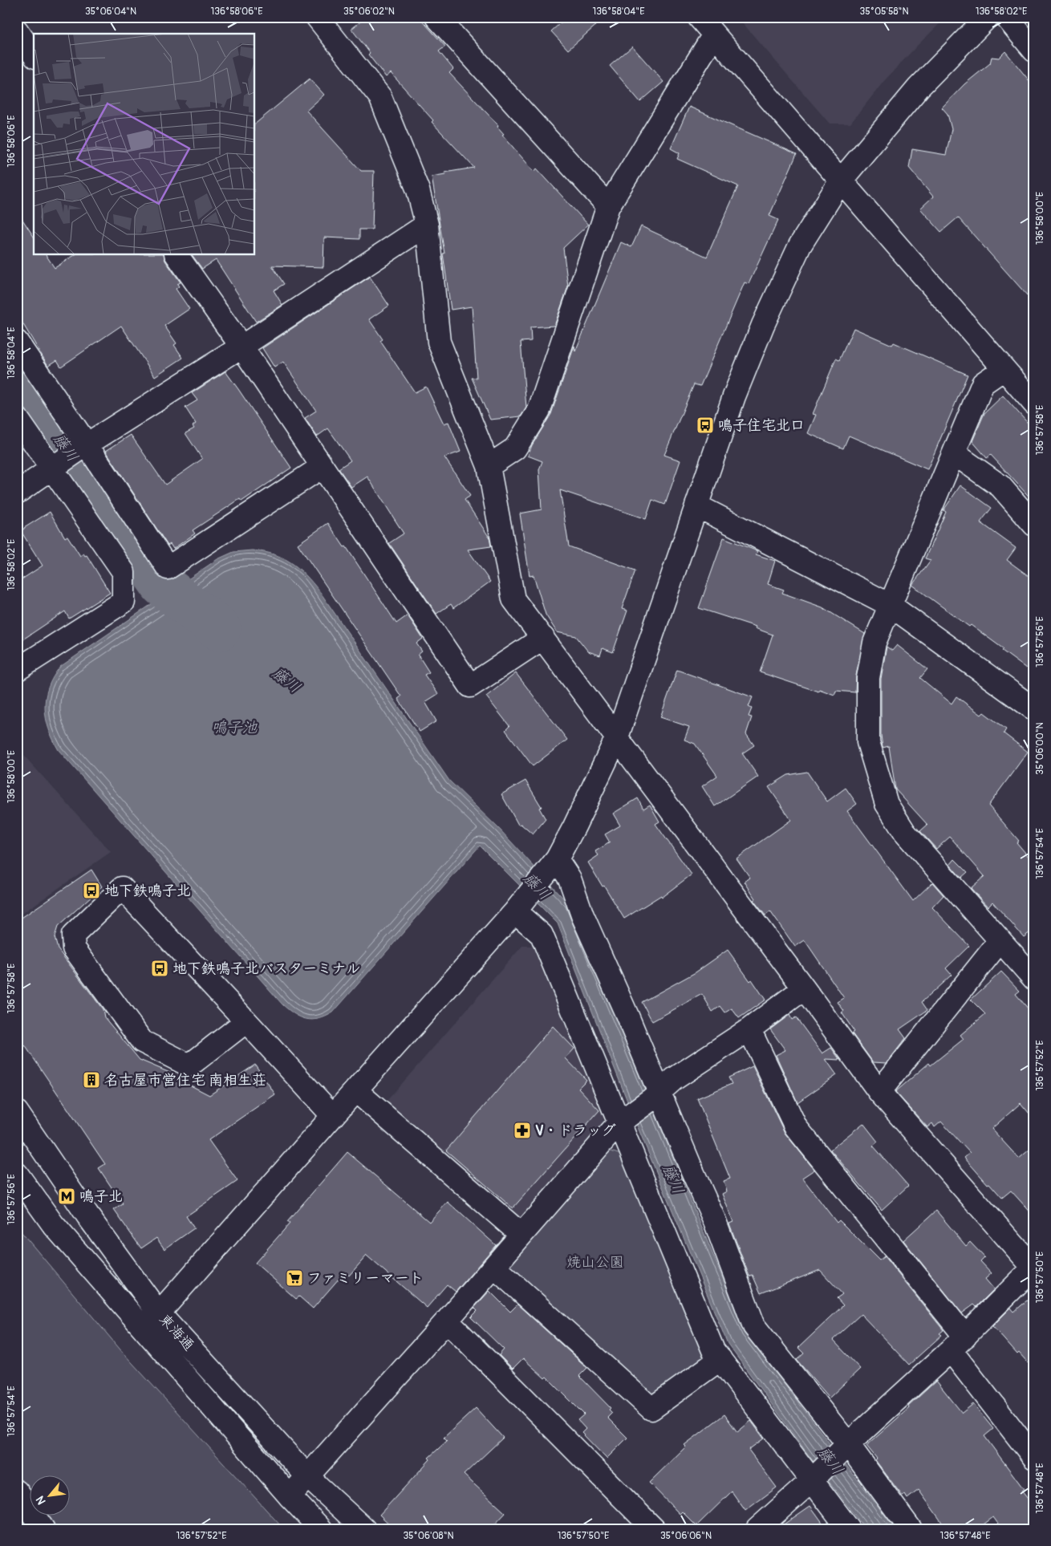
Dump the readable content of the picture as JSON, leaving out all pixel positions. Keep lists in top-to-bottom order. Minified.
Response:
{"streets":{"street":["東海通"]},"water":["藤川","鳴子池"],"parks":["焼山公園"],"places":{"bus stop":["鳴子住宅北口","地下鉄鳴子北","地下鉄鳴子北バスターミナル"],"building":["名古屋市営住宅 南相生荘"],"pharmacy":["V・ドラッグ"],"metro station":["鳴子北"],"supermarket":["ファミリーマート"]},"north":"bottom left","coordinates":["35°06'04\"N","136°58'06\"E","35°06'02\"N","136°58'04\"E","35°05'58\"N","136°58'02\"E","136°58'00\"E","136°57'58\"E","136°57'56\"E","35°06'00\"N","136°57'54\"E","136°57'52\"E","136°57'50\"E","136°57'48\"E","35°06'08\"N","35°06'06\"N"]}
